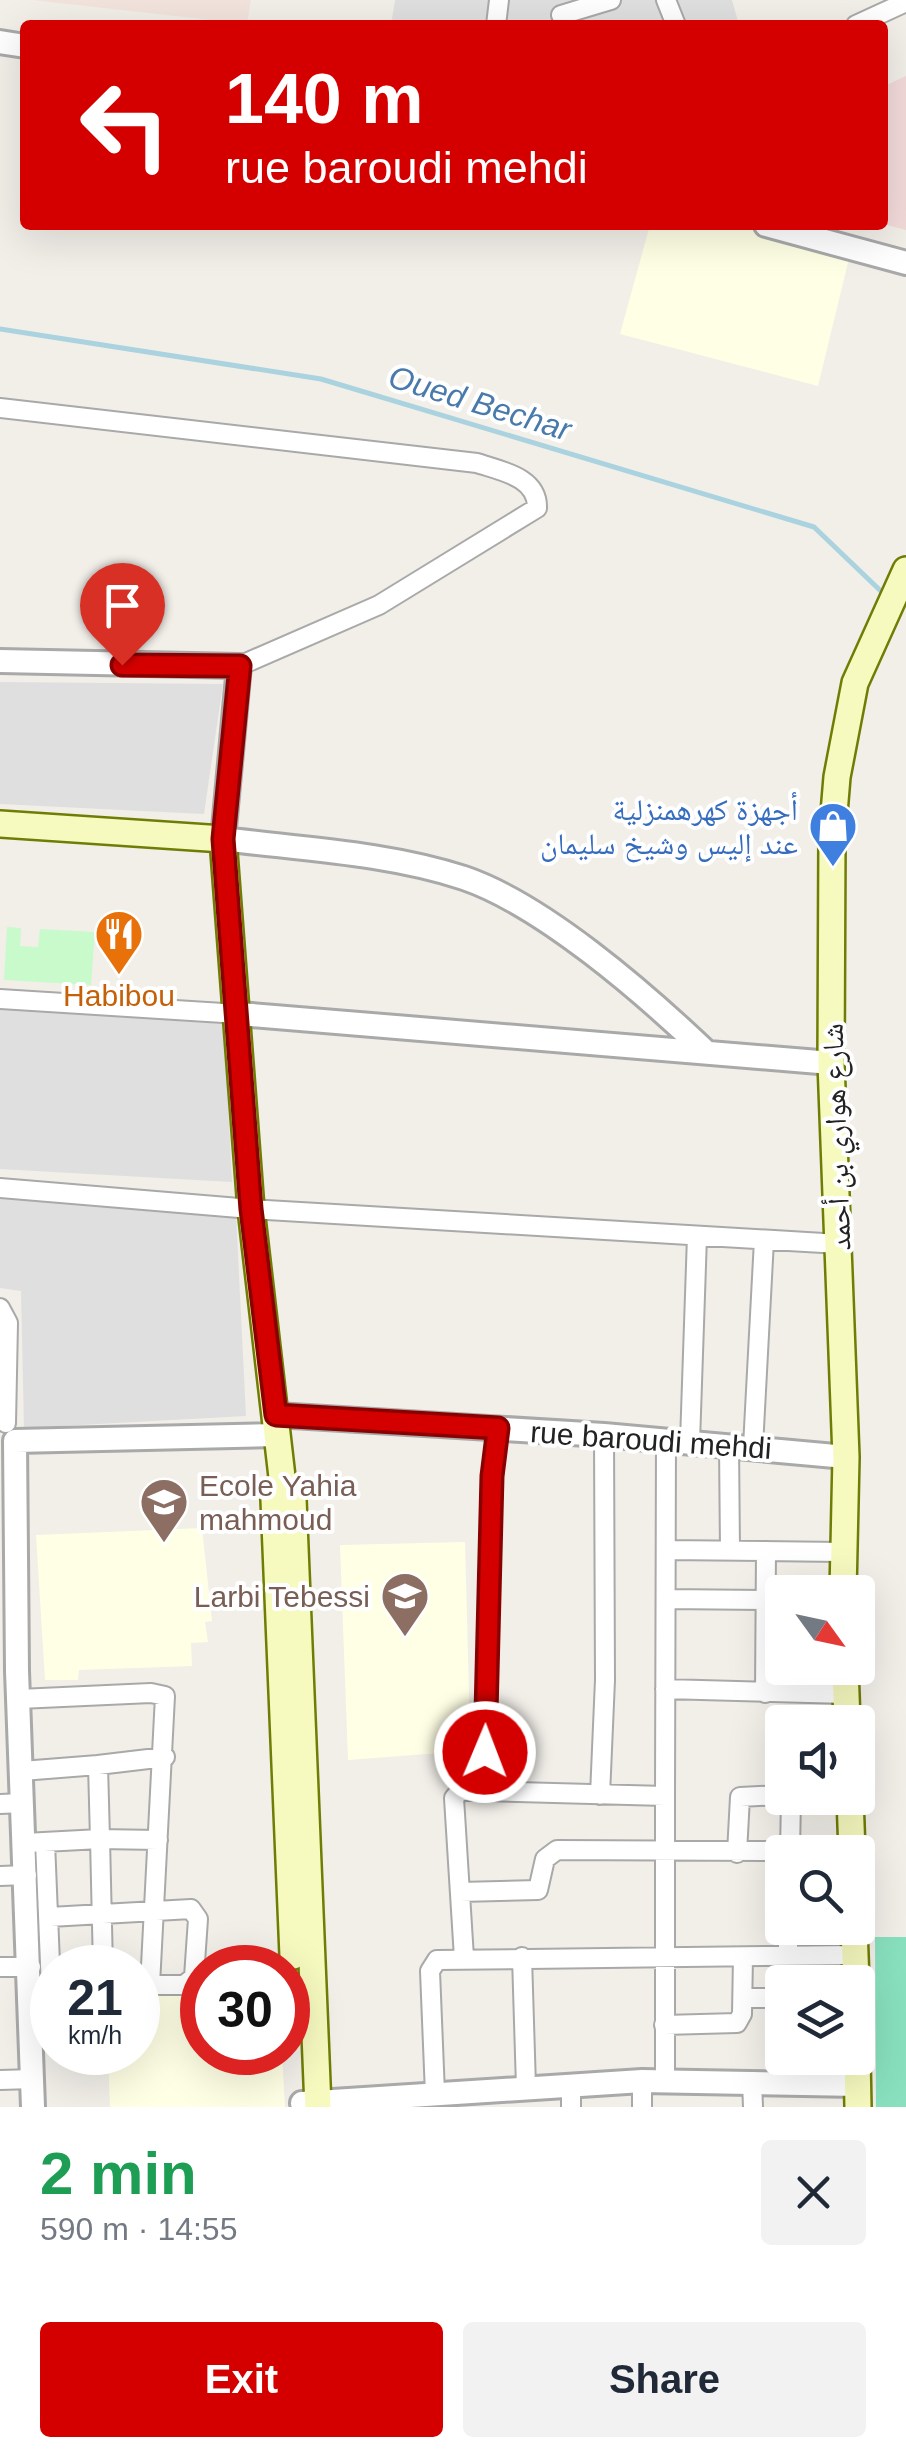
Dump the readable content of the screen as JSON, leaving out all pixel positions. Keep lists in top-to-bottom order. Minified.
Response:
{"streets":{"main road":["شارع هواري بن أحمد"],"street":["rue baroudi mehdi"]},"crossings":[["شارع هواري بن أحمد","rue baroudi mehdi"]],"water":["Oued Bechar"],"places":{"shop":["أجهزة كهرهمنزلية عند إليس وشيخ سليمان"],"restaurant":["Habibou"],"school or university":["Ecole Yahia mahmoud","Larbi Tebessi"]},"north":"bottom right","page":{"turn":["140 m","rue baroudi mehdi"],"speed":"21 km/h","limit":"30","heading":["2 min","590 m · 14:55"],"buttons":["Exit","Share"]}}
